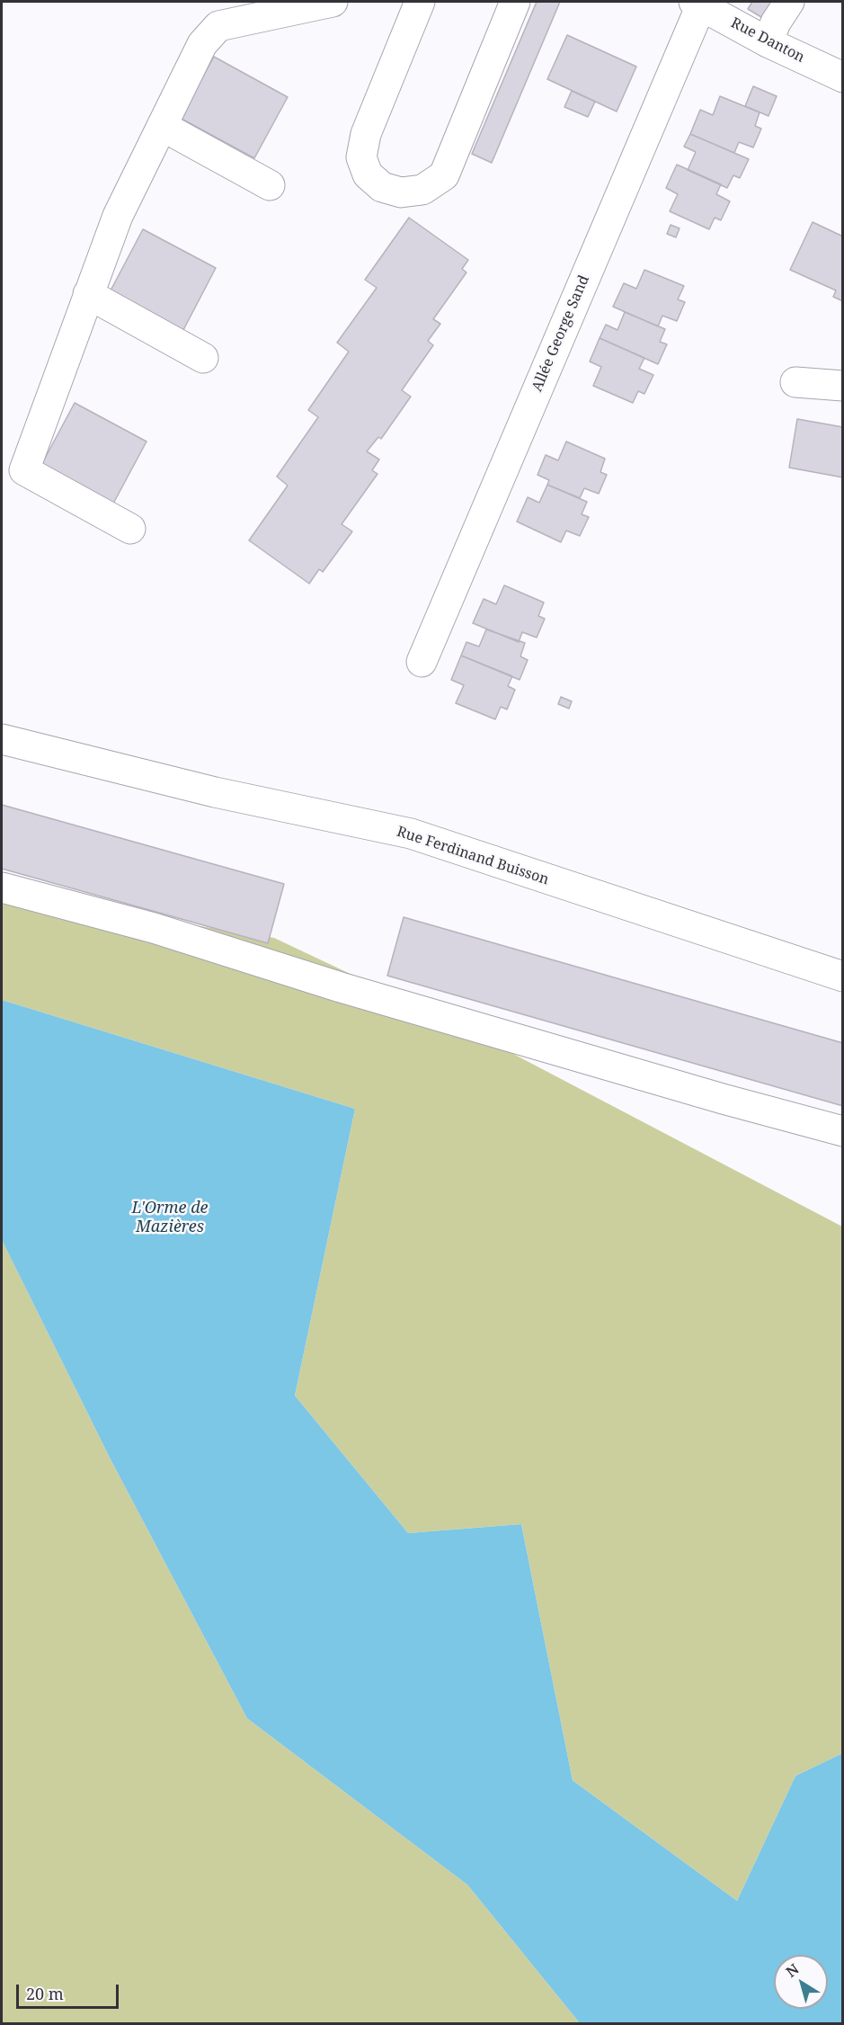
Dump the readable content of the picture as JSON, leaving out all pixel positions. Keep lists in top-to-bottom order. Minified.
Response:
{"streets":{"street":["Rue Danton","Allée George Sand","Rue Ferdinand Buisson"]},"crossings":[["Rue Danton","Allée George Sand"]],"water":["L'Orme de Mazières"],"scale_bar":"20 m","north":"top left"}
